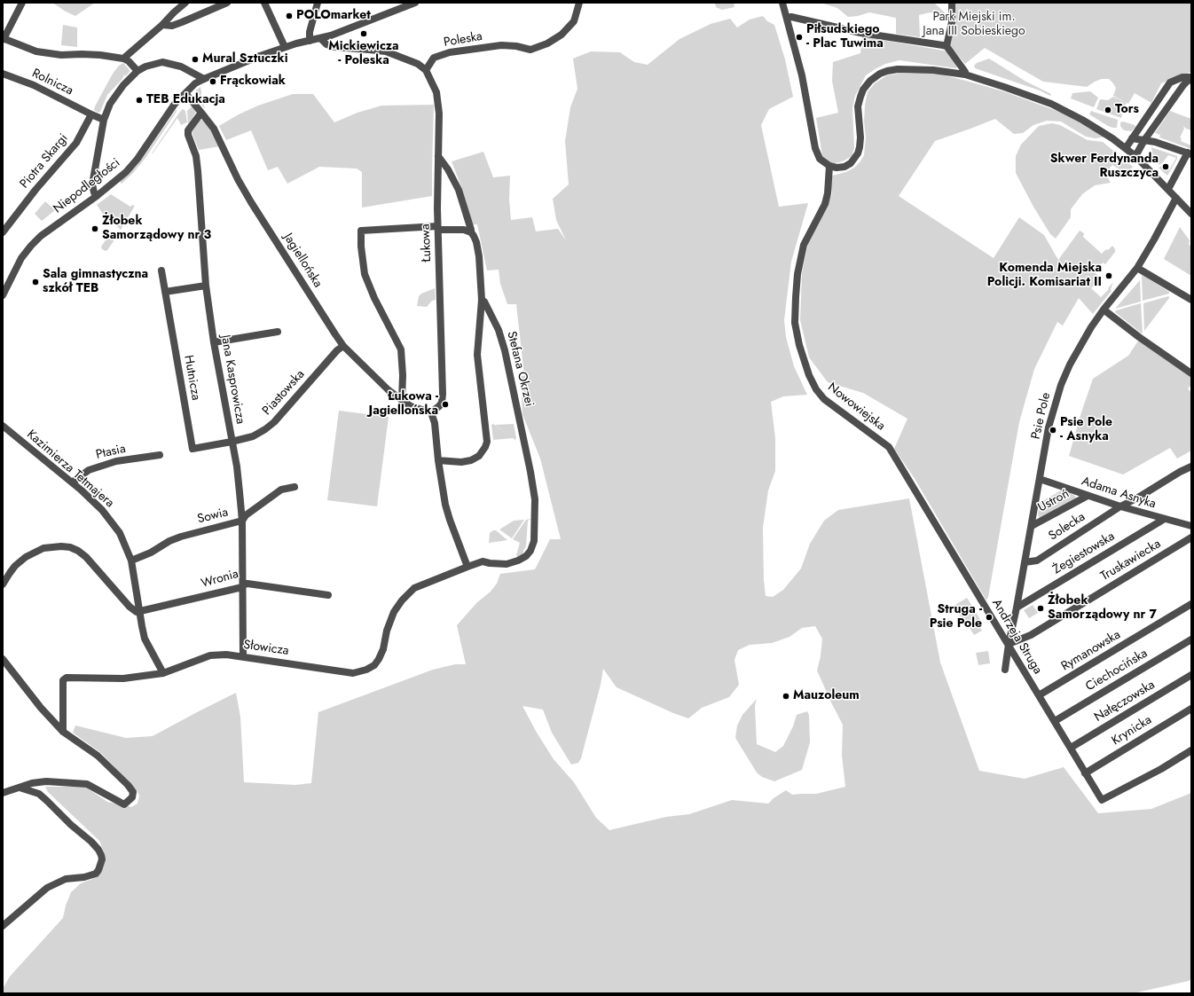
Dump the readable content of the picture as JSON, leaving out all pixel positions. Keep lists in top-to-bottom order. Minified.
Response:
{"streets":{"street":["Poleska","Rolnicza","Piotra Skargi","Niepodległości","Łukowa","Jagiellońska","Stefana Okrzei","Hutnicza","Jana Kasprowicza","Piastowska","Nowowiejska","Psie Pole","Ptasia","Kazimierza Tetmajera","Adama Asnyka","Ustroń","Sowia","Solecka","Żegiestowska","Truskawiecka","Wronia","Andrzeja Struga","Słowicza","Rymanowska","Ciechocińska","Nałęczowska","Krynicka"]},"crossings":[["Poleska","Łukowa"],["Rolnicza","Piotra Skargi"],["Niepodległości","Jagiellońska"],["Łukowa","Jagiellońska"],["Jagiellońska","Jana Kasprowicza"],["Jagiellońska","Piastowska"],["Stefana Okrzei","Słowicza"],["Hutnicza","Jana Kasprowicza"],["Hutnicza","Piastowska"],["Jana Kasprowicza","Piastowska"],["Jana Kasprowicza","Sowia"],["Jana Kasprowicza","Wronia"],["Jana Kasprowicza","Słowicza"],["Nowowiejska","Andrzeja Struga"],["Psie Pole","Adama Asnyka"],["Psie Pole","Ustroń"],["Psie Pole","Solecka"],["Psie Pole","Żegiestowska"],["Psie Pole","Truskawiecka"],["Psie Pole","Andrzeja Struga"],["Ptasia","Kazimierza Tetmajera"],["Kazimierza Tetmajera","Sowia"],["Kazimierza Tetmajera","Wronia"],["Kazimierza Tetmajera","Słowicza"],["Adama Asnyka","Ustroń"],["Adama Asnyka","Solecka"],["Adama Asnyka","Żegiestowska"],["Truskawiecka","Andrzeja Struga"],["Andrzeja Struga","Rymanowska"],["Andrzeja Struga","Ciechocińska"],["Andrzeja Struga","Nałęczowska"],["Andrzeja Struga","Krynicka"]],"parks":["Park Miejski im. Jana III Sobieskiego"],"places":["POLOmarket","Mickiewicza - Poleska","Piłsudskiego - Plac Tuwima","Mural Sztuczki","Frąckowiak","TEB Edukacja","Tors","Skwer Ferdynanda Ruszczyca","Żłobek Samorządowy nr 3","Komenda Miejska Policji. Komisariat II","Sala gimnastyczna szkół TEB","Łukowa - Jagiellońska","Psie Pole - Asnyka","Żłobek Samorządowy nr 7","Struga - Psie Pole","Mauzoleum"]}
